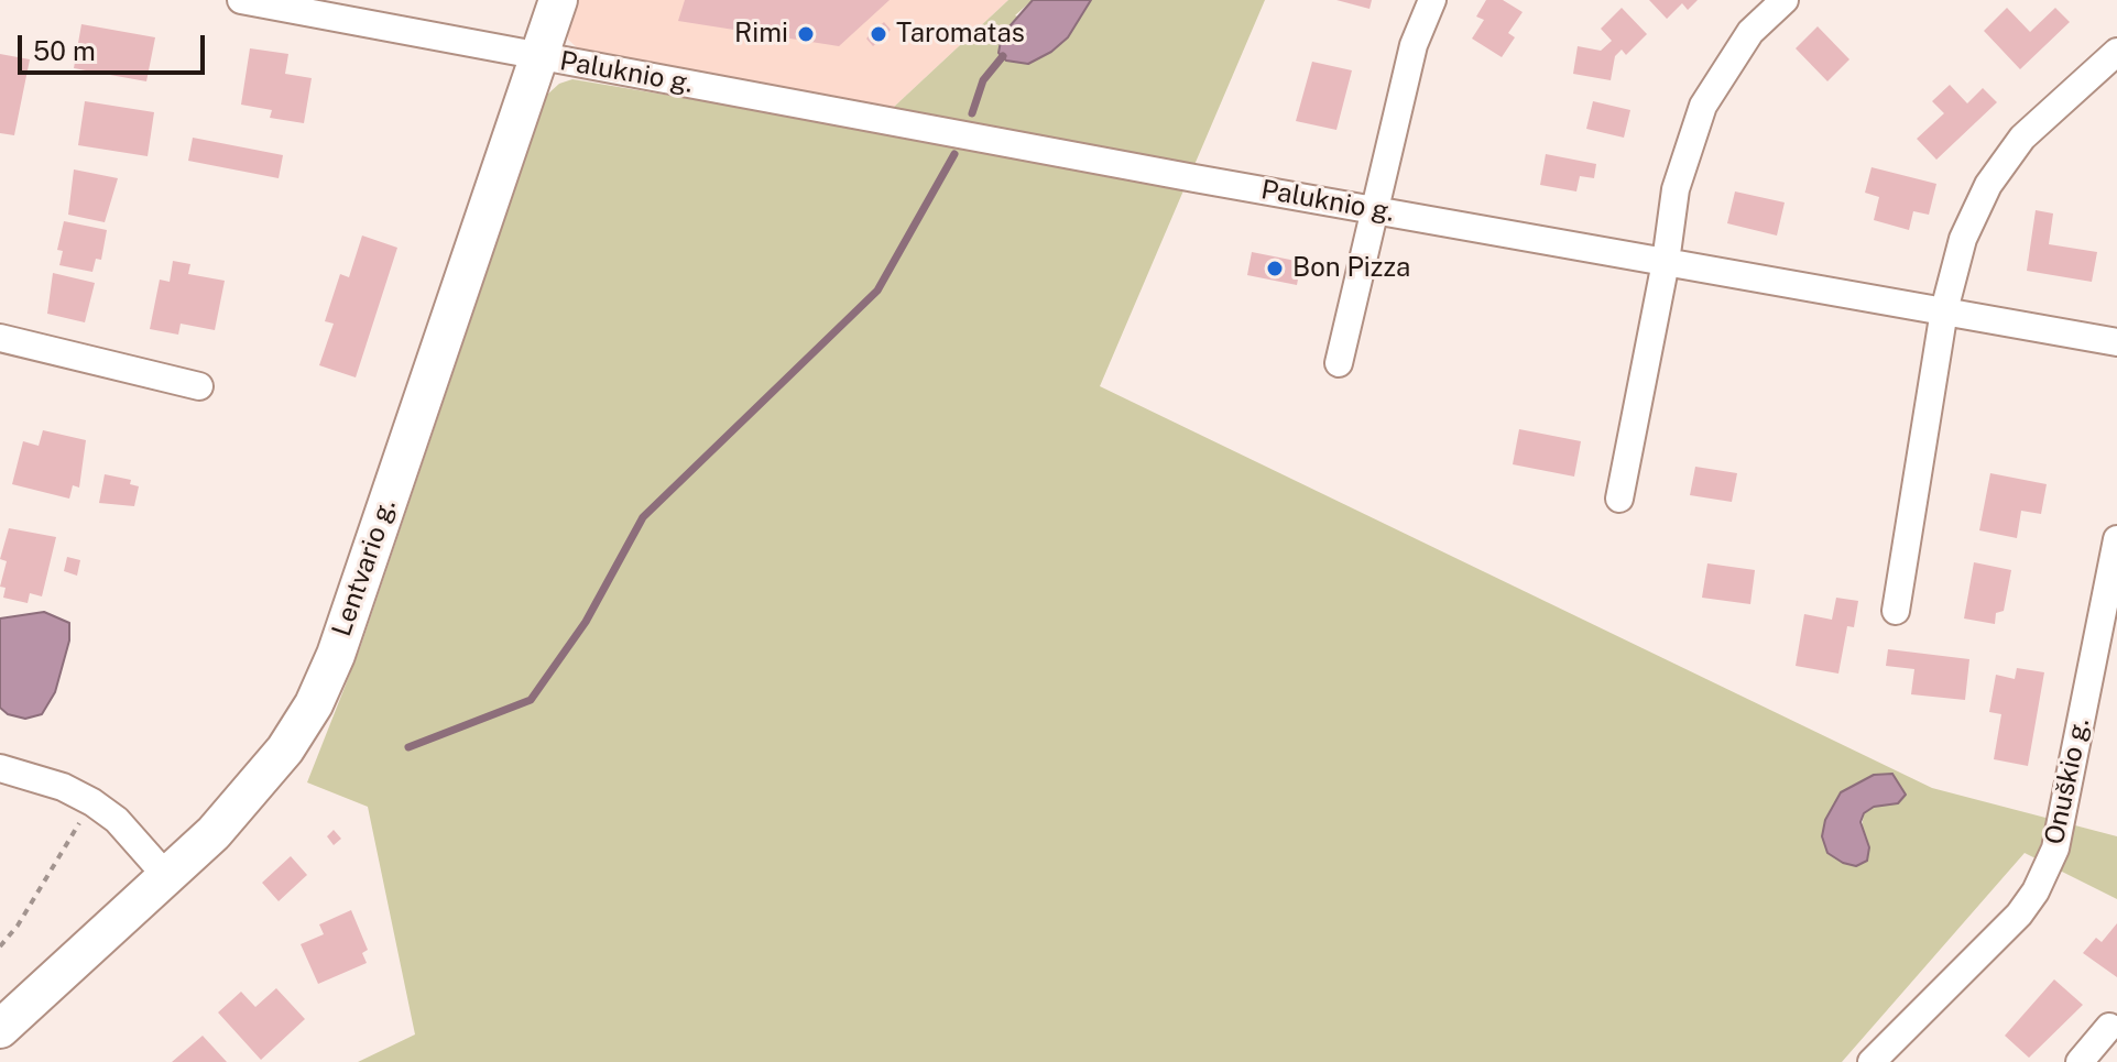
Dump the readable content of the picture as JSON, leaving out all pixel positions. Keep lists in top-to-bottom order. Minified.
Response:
{"streets":{"main road":["Lentvario g."],"street":["Paluknio g.","Onuškio g."]},"crossings":[["Paluknio g.","Lentvario g."]],"places":["Rimi","Taromatas","Bon Pizza"],"scale_bar":"50 m"}
